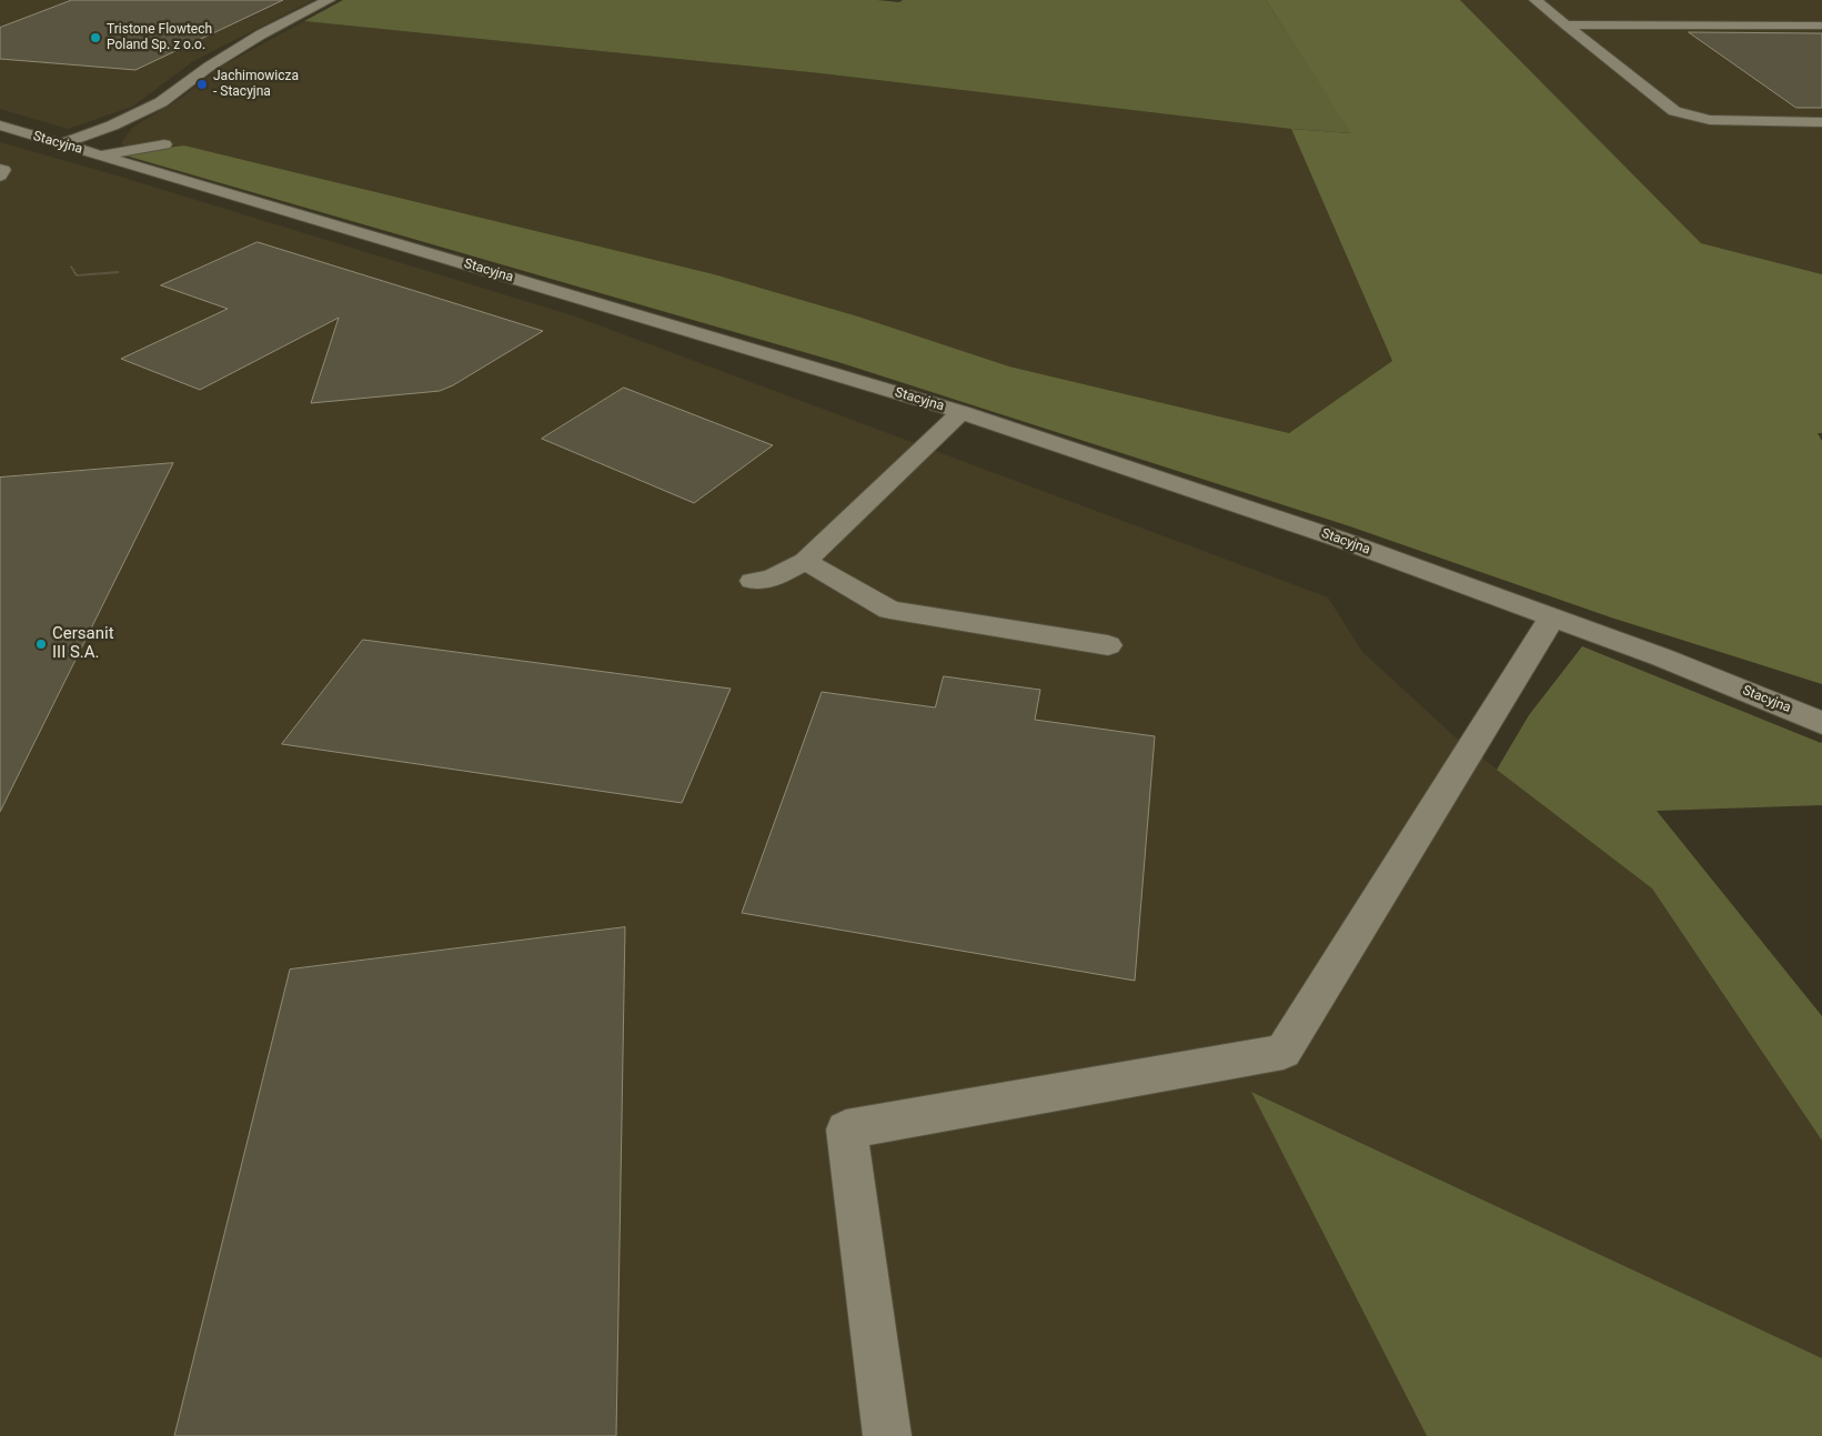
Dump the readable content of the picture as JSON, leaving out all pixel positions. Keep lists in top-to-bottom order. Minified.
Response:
{"streets":{"street":["Stacyjna"]},"places":["Tristone Flowtech Poland Sp. z o.o.","Jachimowicza - Stacyjna","Cersanit III S.A."]}
